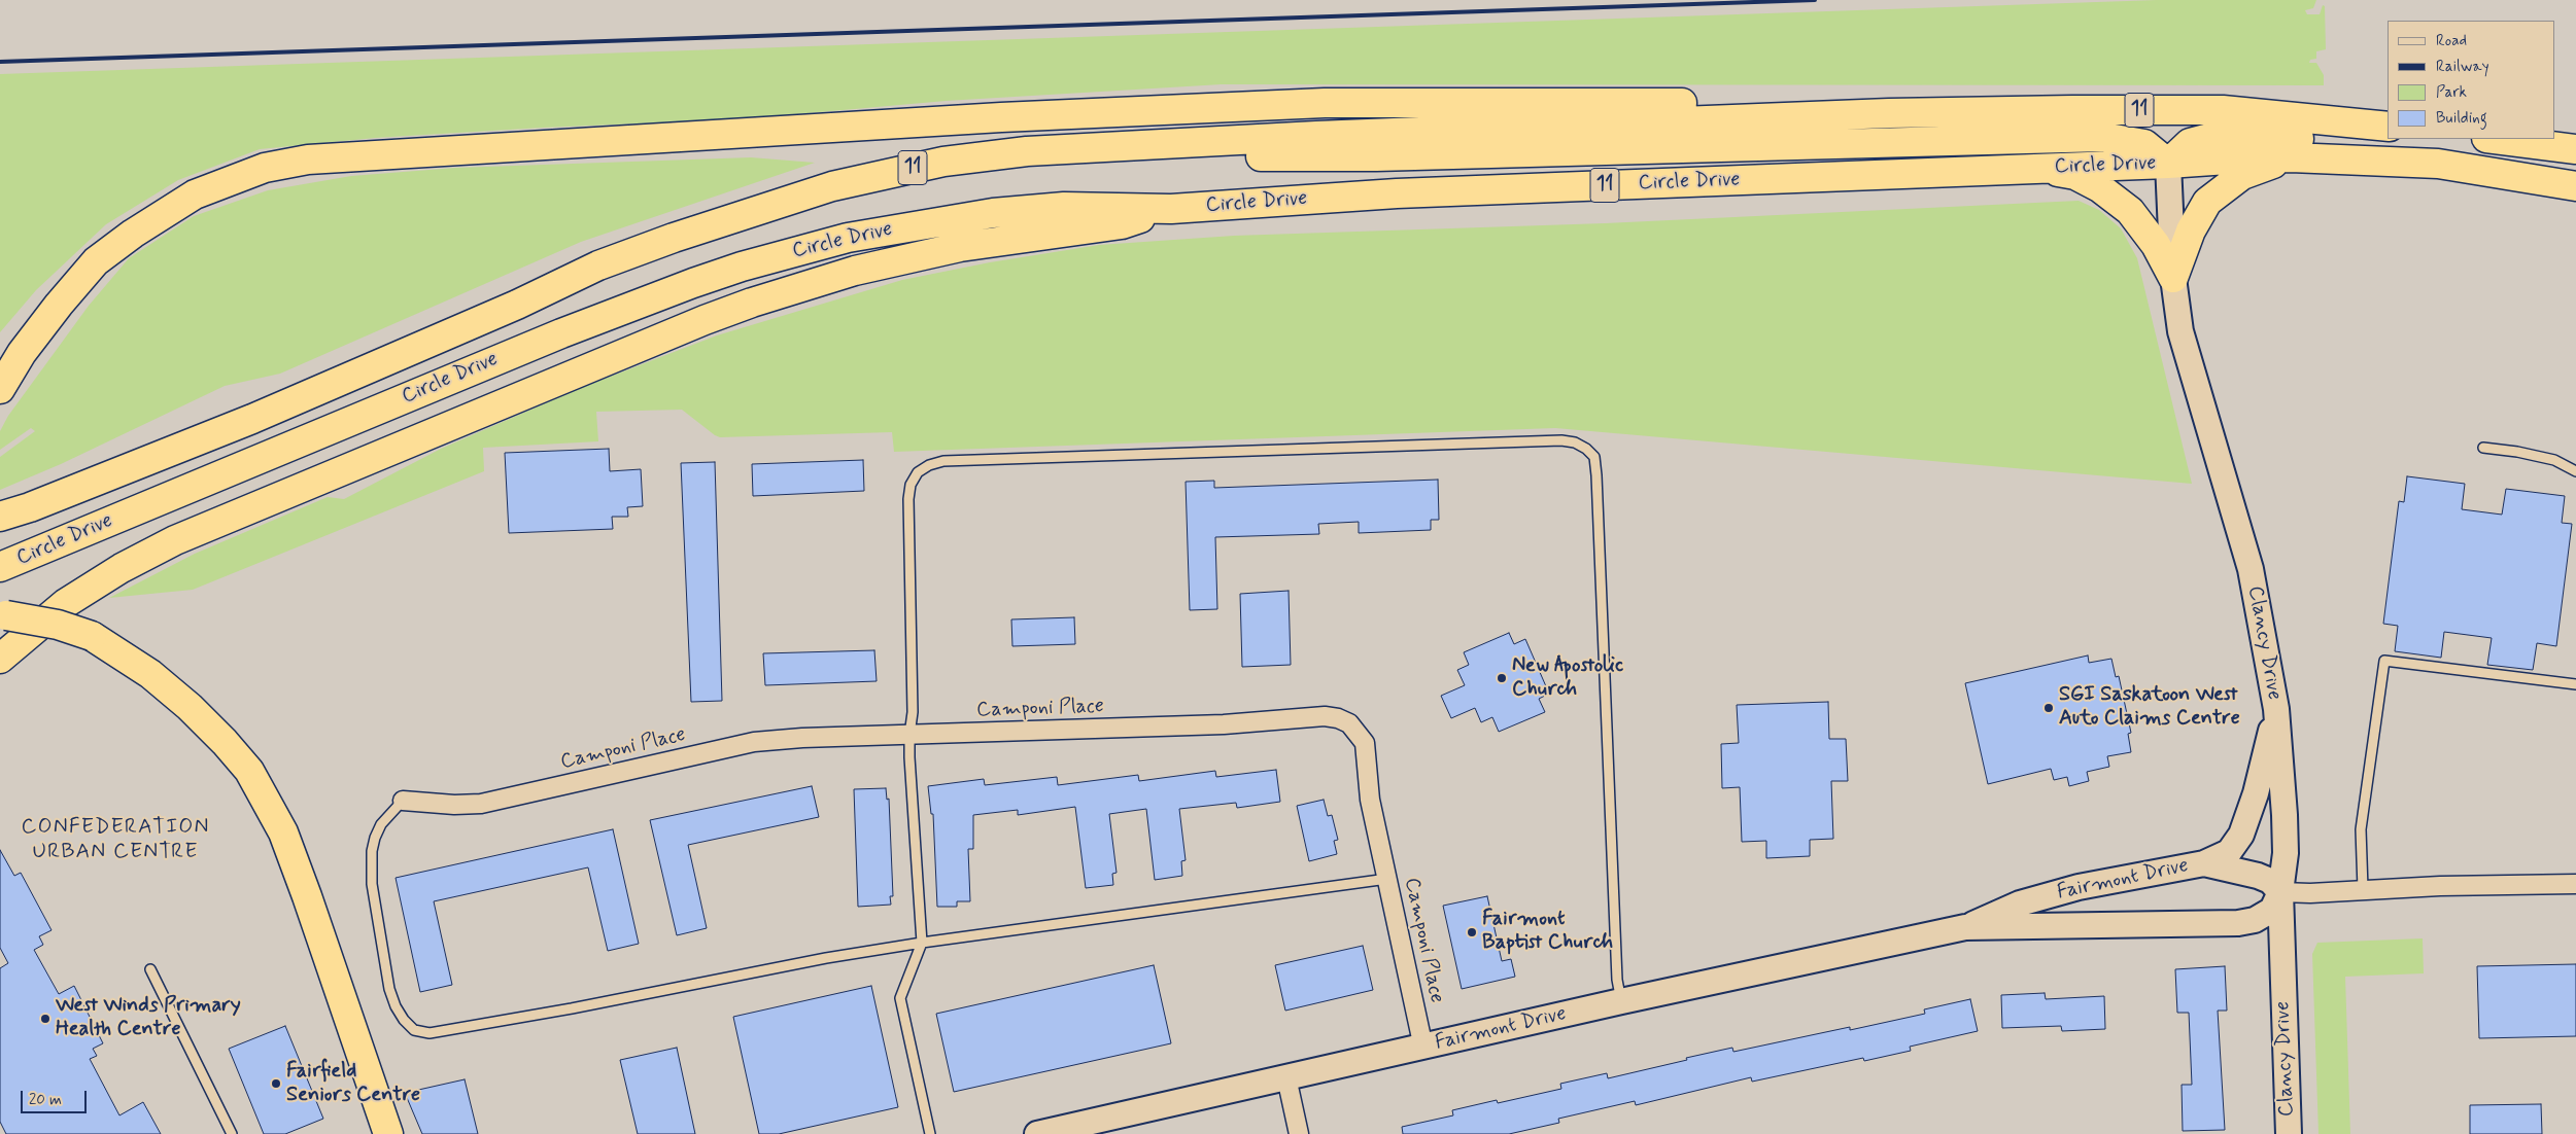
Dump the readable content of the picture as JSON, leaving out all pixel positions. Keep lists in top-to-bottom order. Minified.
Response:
{"streets":{"highway":["11","Circle Drive"],"street":["Clancy Drive","Camponi Place","Fairmont Drive"]},"crossings":[["Circle Drive","Clancy Drive"],["Clancy Drive","Fairmont Drive"],["Camponi Place","Fairmont Drive"]],"districts":["CONFEDERATION URBAN CENTRE"],"places":["New Apostolic Church","SGI Saskatoon West Auto Claims Centre","Fairmont Baptist Church","West Winds Primary Health Centre","Fairfield Seniors Centre"],"legend":["Road","Railway","Park","Building"],"scale_bar":"20 m"}
